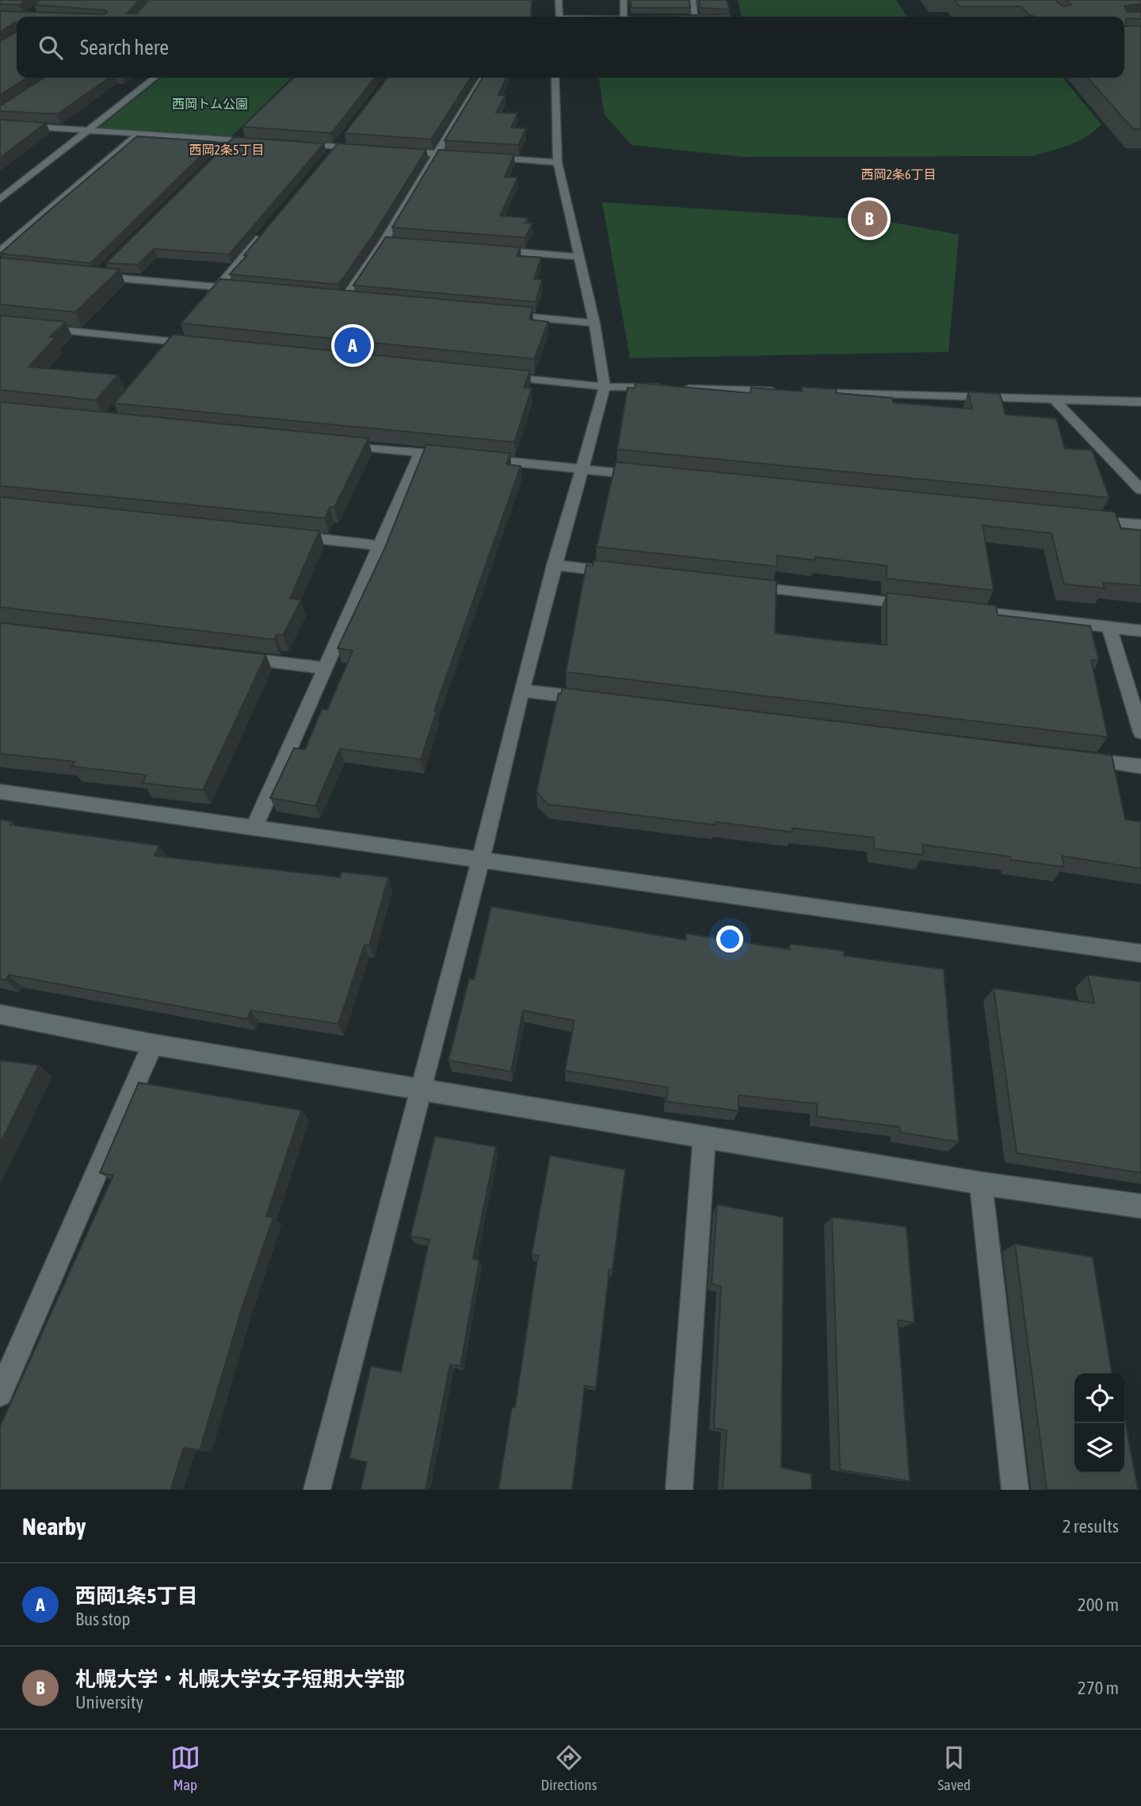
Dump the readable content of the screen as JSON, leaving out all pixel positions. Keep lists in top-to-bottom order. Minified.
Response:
{"districts":["西岡2条5丁目","西岡2条6丁目"],"parks":["西岡トム公園"],"page":{"search":"Search here","pins":["B","A"],"heading":["Nearby","2 results"],"list":[{"mark":"A","name":"西岡1条5丁目","note":"Bus stop","value":"200 m"},{"mark":"B","name":"札幌大学・札幌大学女子短期大学部","note":"University","value":"270 m"}],"nav":["Map","Directions","Saved"]}}
